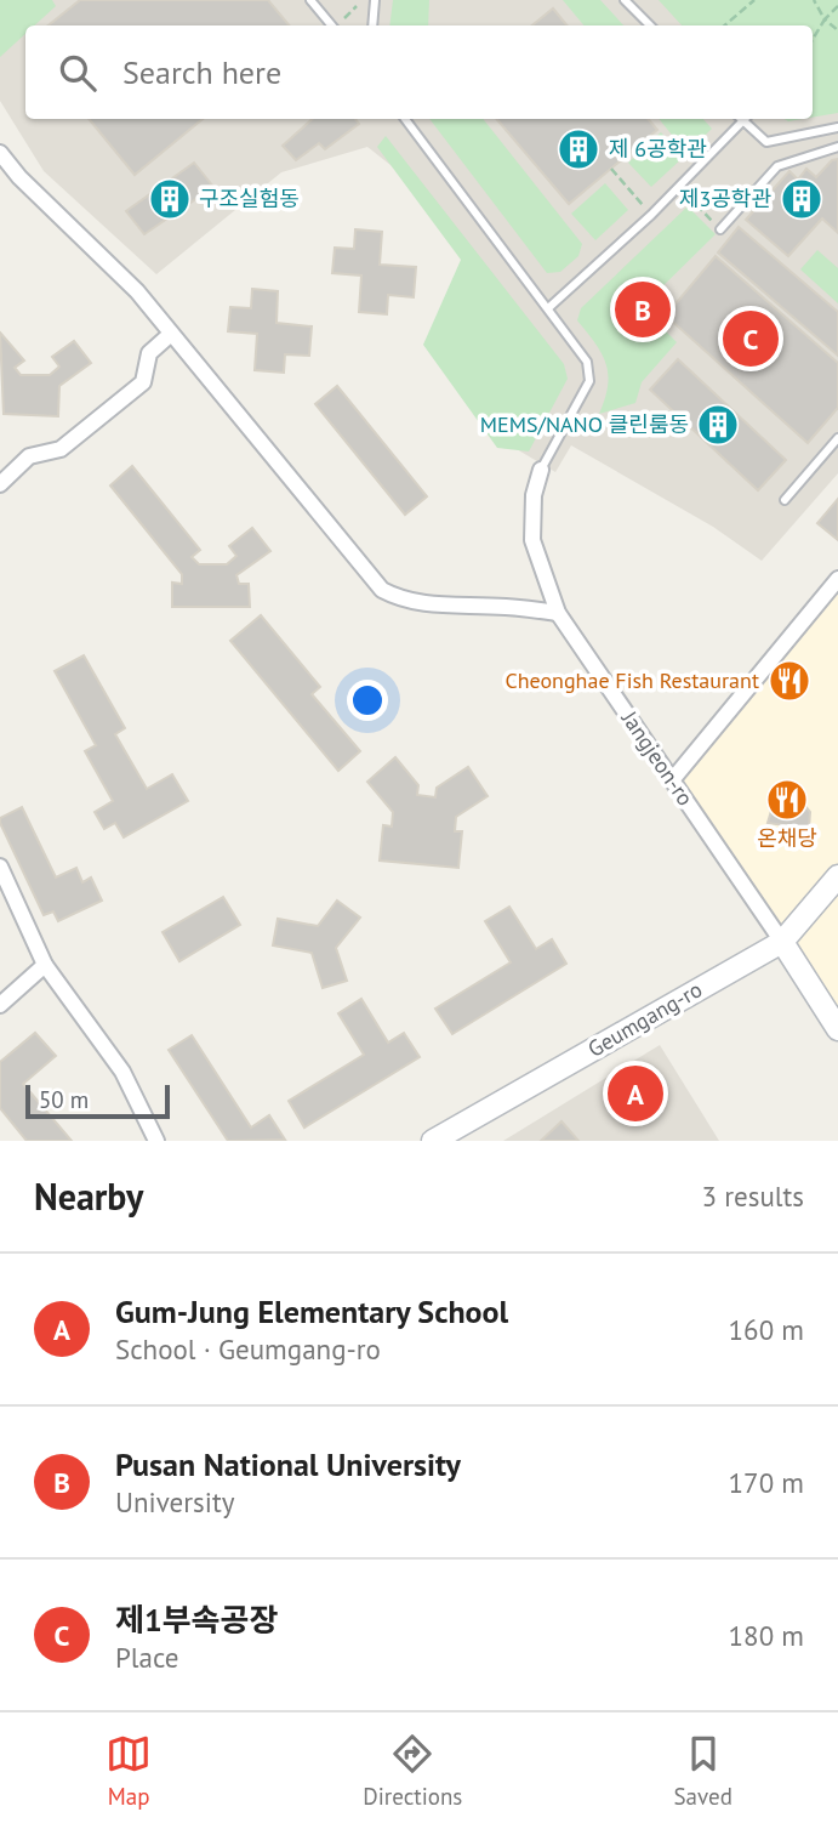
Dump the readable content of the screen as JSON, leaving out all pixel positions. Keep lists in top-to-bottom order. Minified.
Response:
{"streets":{"main road":["Jangjeon-ro","Geumgang-ro"]},"crossings":[["Jangjeon-ro","Geumgang-ro"]],"places":{"building":["제 6공학관","구조실험동","제3공학관","MEMS/NANO 클린룸동"],"restaurant":["Cheonghae Fish Restaurant","온채당"]},"scale_bar":"50 m","page":{"search":"Search here","pins":["B","C","A"],"scale":"50 m","heading":["Nearby","3 results"],"list":[{"mark":"A","name":"Gum-Jung Elementary School","note":"School · Geumgang-ro","value":"160 m"},{"mark":"B","name":"Pusan National University","note":"University","value":"170 m"},{"mark":"C","name":"제1부속공장","note":"Place","value":"180 m"}],"nav":["Map","Directions","Saved"]}}
